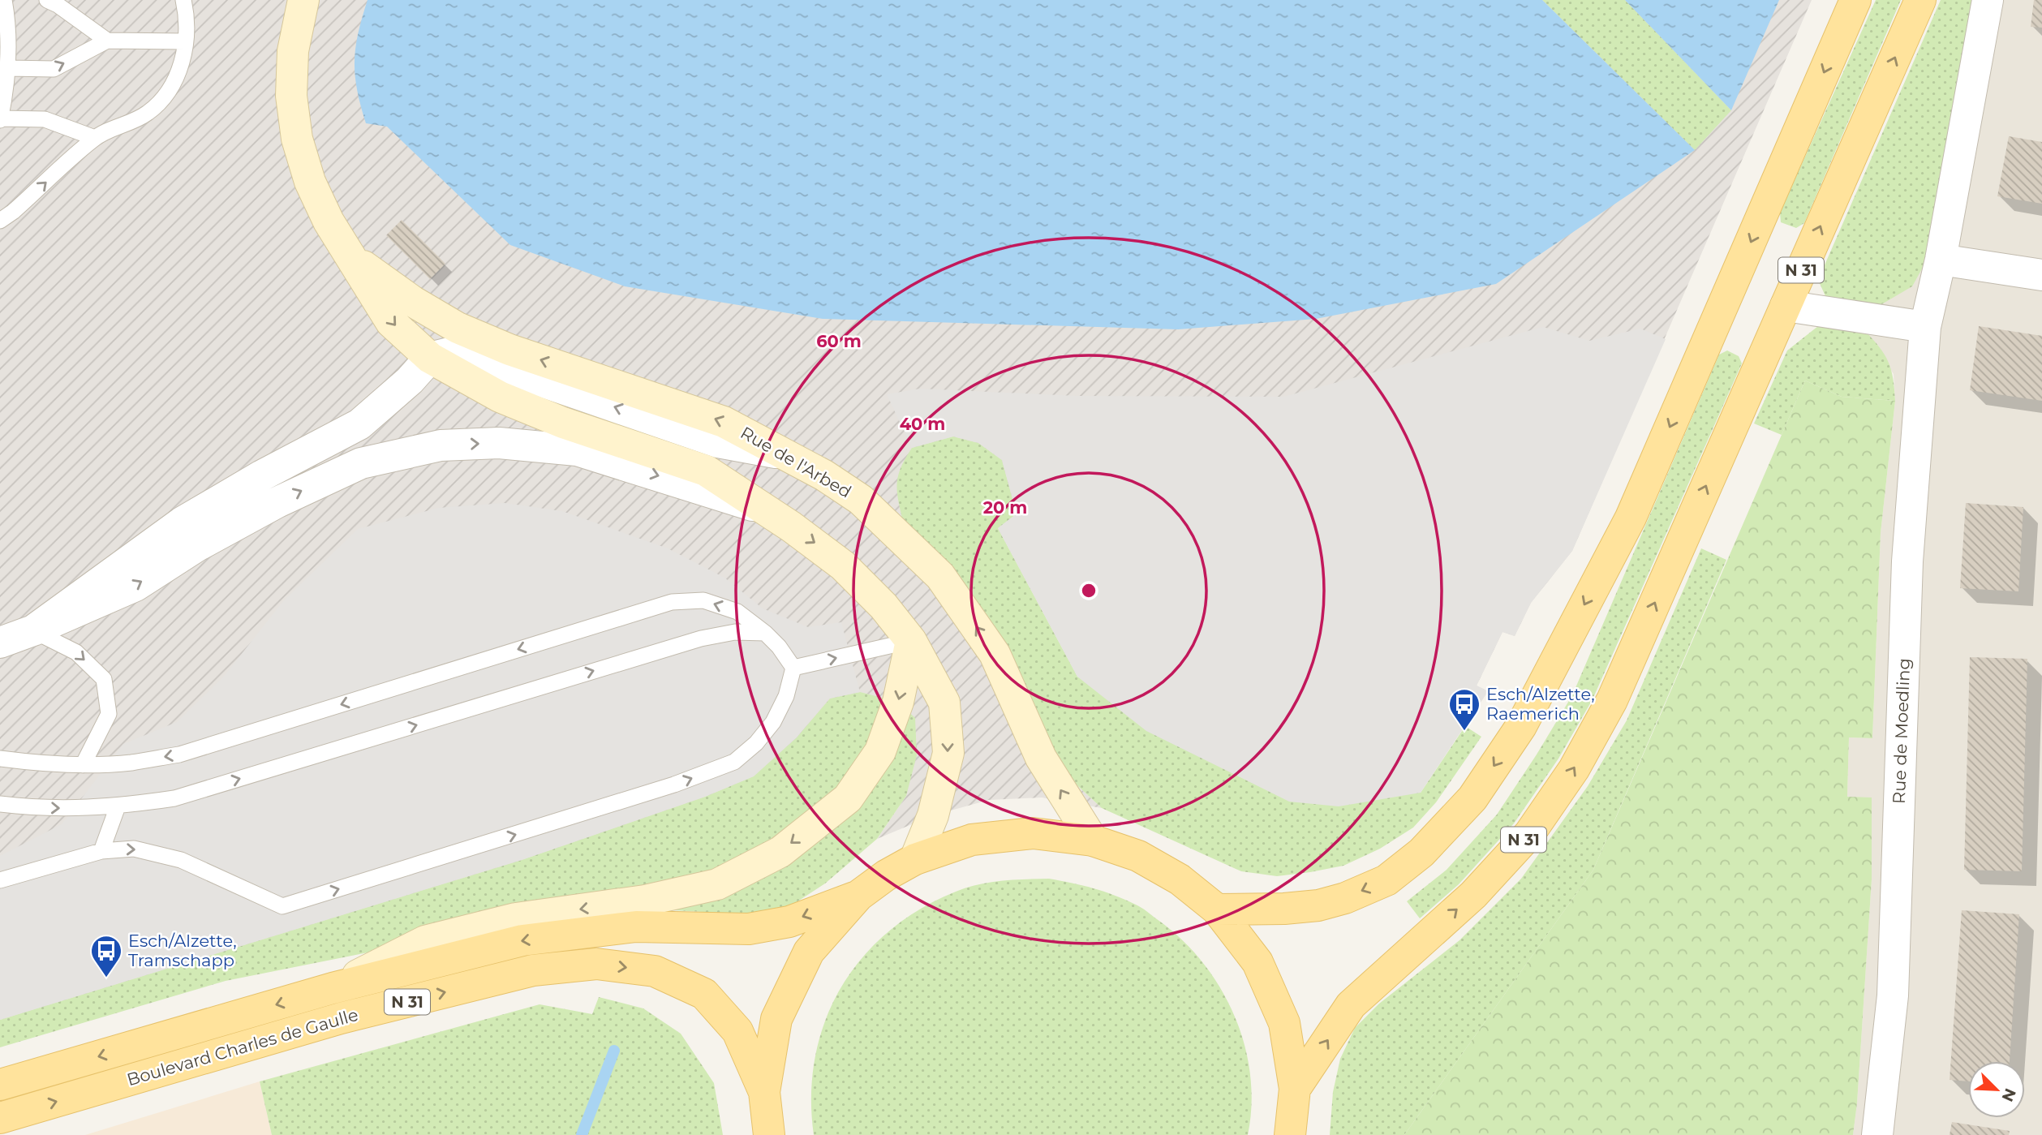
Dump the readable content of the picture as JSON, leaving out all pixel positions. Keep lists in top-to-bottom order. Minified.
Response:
{"streets":{"main road":["N 31","Rue de l'Arbed","Boulevard Charles de Gaulle"],"street":["Rue de Moedling"]},"crossings":[["Rue de l'Arbed","Boulevard Charles de Gaulle"]],"places":{"bus stop":["Esch/Alzette, Raemerich","Esch/Alzette, Tramschapp"]},"north":"bottom right","rings":["60 m","40 m","20 m"]}
